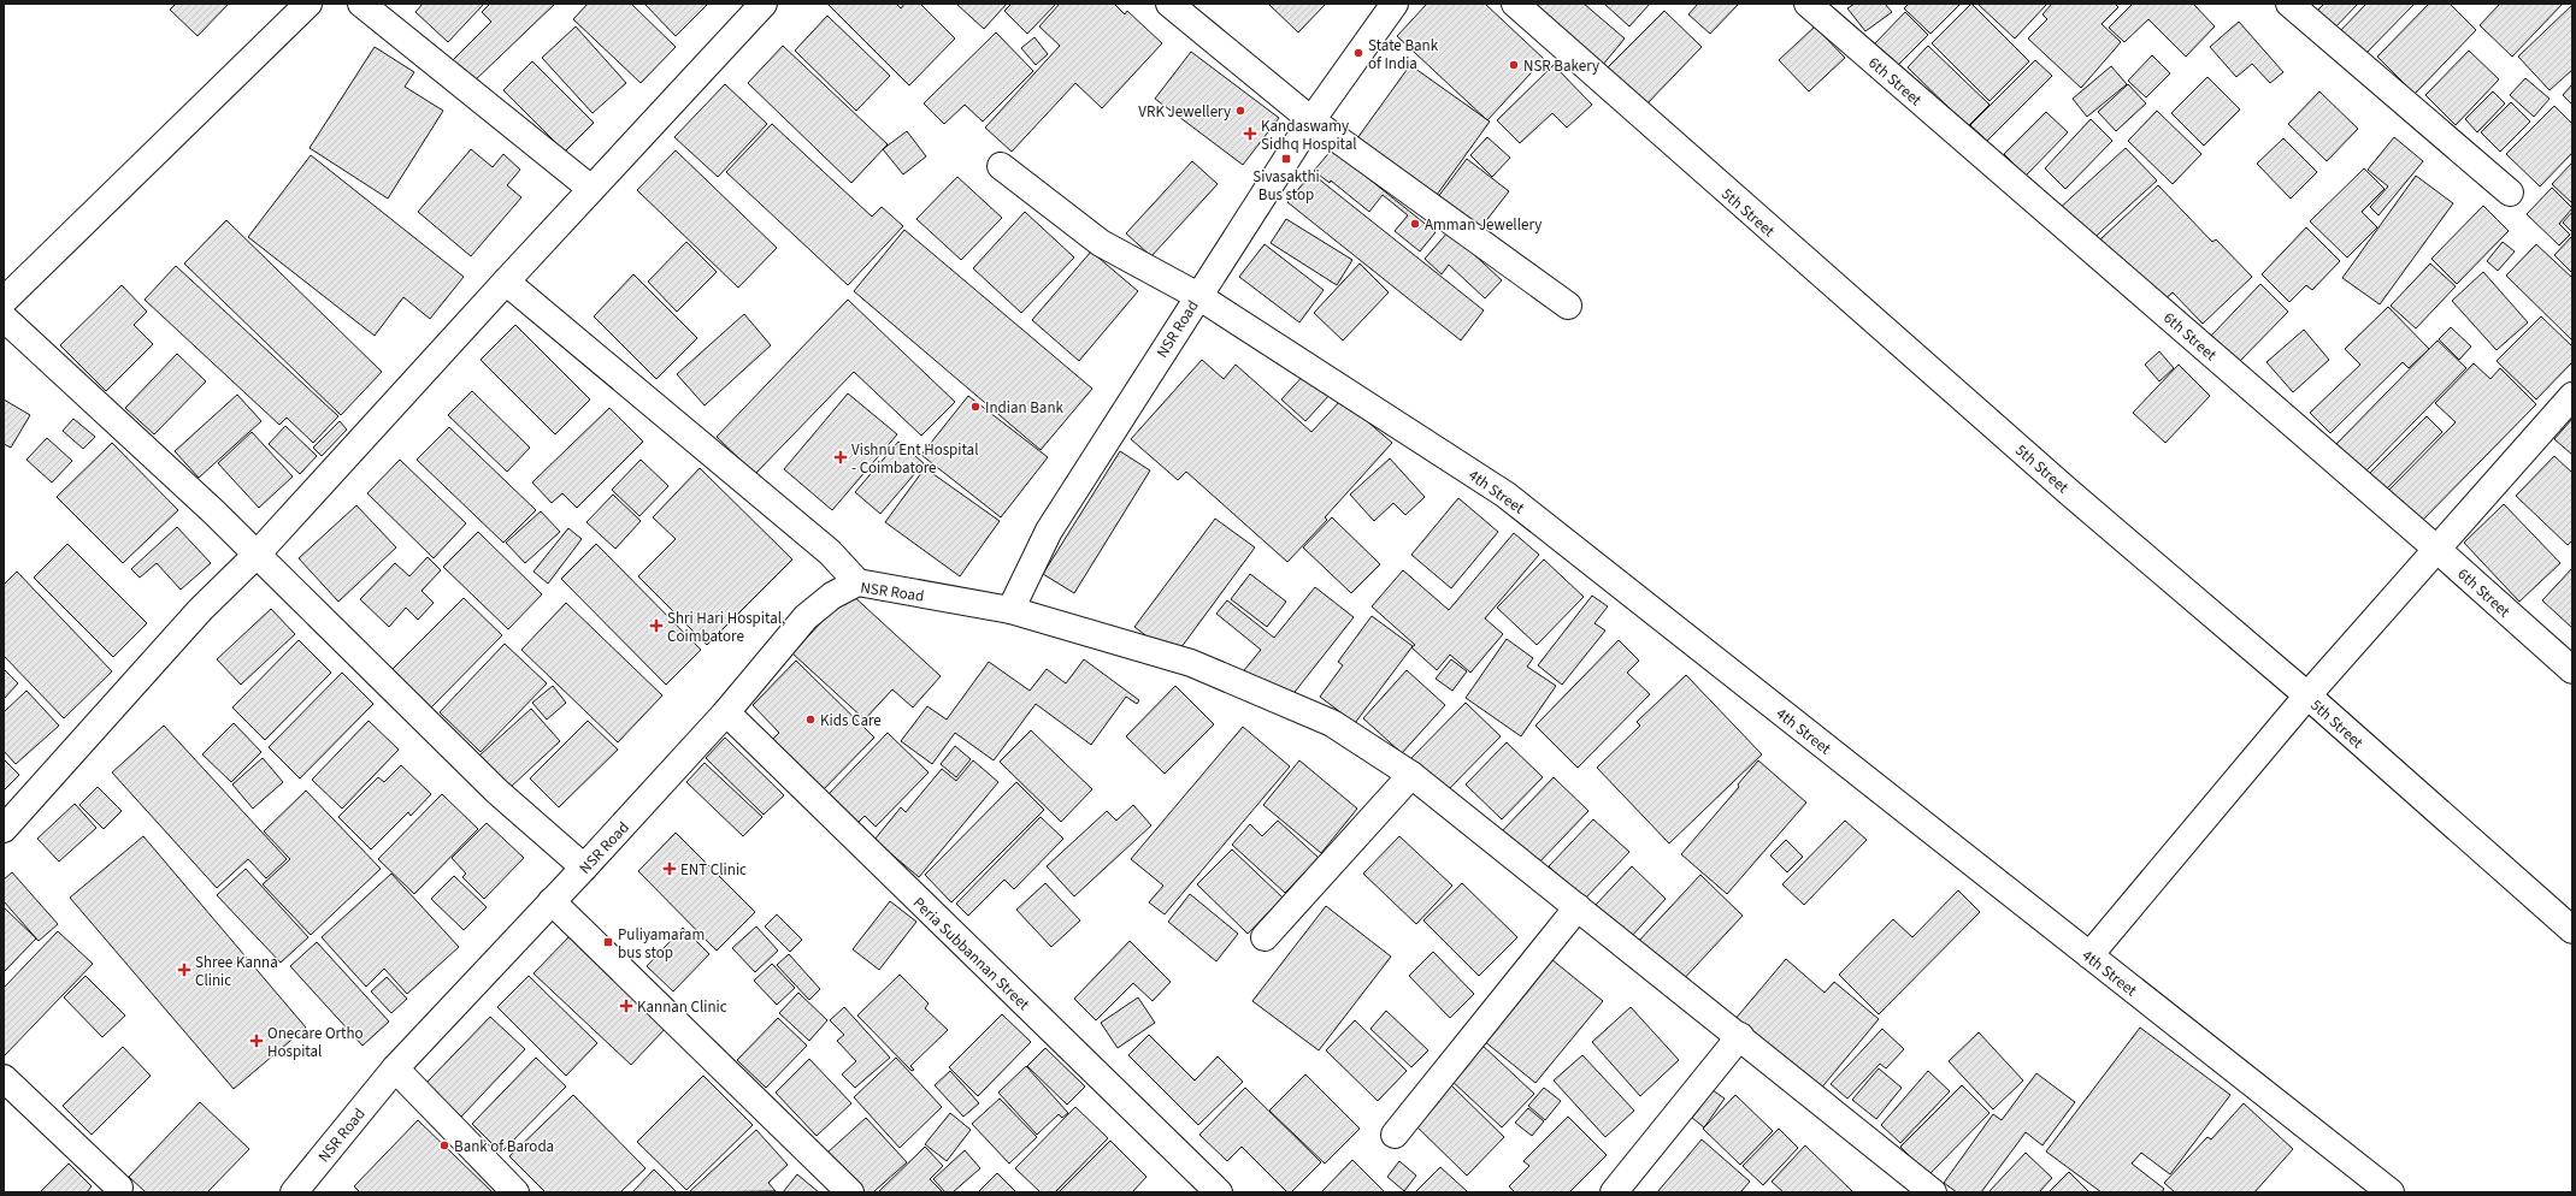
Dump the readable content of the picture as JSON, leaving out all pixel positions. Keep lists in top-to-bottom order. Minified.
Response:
{"streets":{"street":["6th Street","5th Street","NSR Road","4th Street","Peria Subbannan Street"]},"crossings":[["NSR Road","4th Street"],["NSR Road","Peria Subbannan Street"]],"places":{"other":["State Bank of India","NSR Bakery","VRK Jewellery","Amman Jewellery","Indian Bank","Kids Care","Bank of Baroda"],"health":["Kandaswamy Sidhq Hospital","Vishnu Ent Hospital - Coimbatore","Shri Hari Hospital, Coimbatore","ENT Clinic","Shree Kanna Clinic","Kannan Clinic","Onecare Ortho Hospital"],"transit":["Sivasakthi Bus stop","Puliyamaram bus stop"]}}
